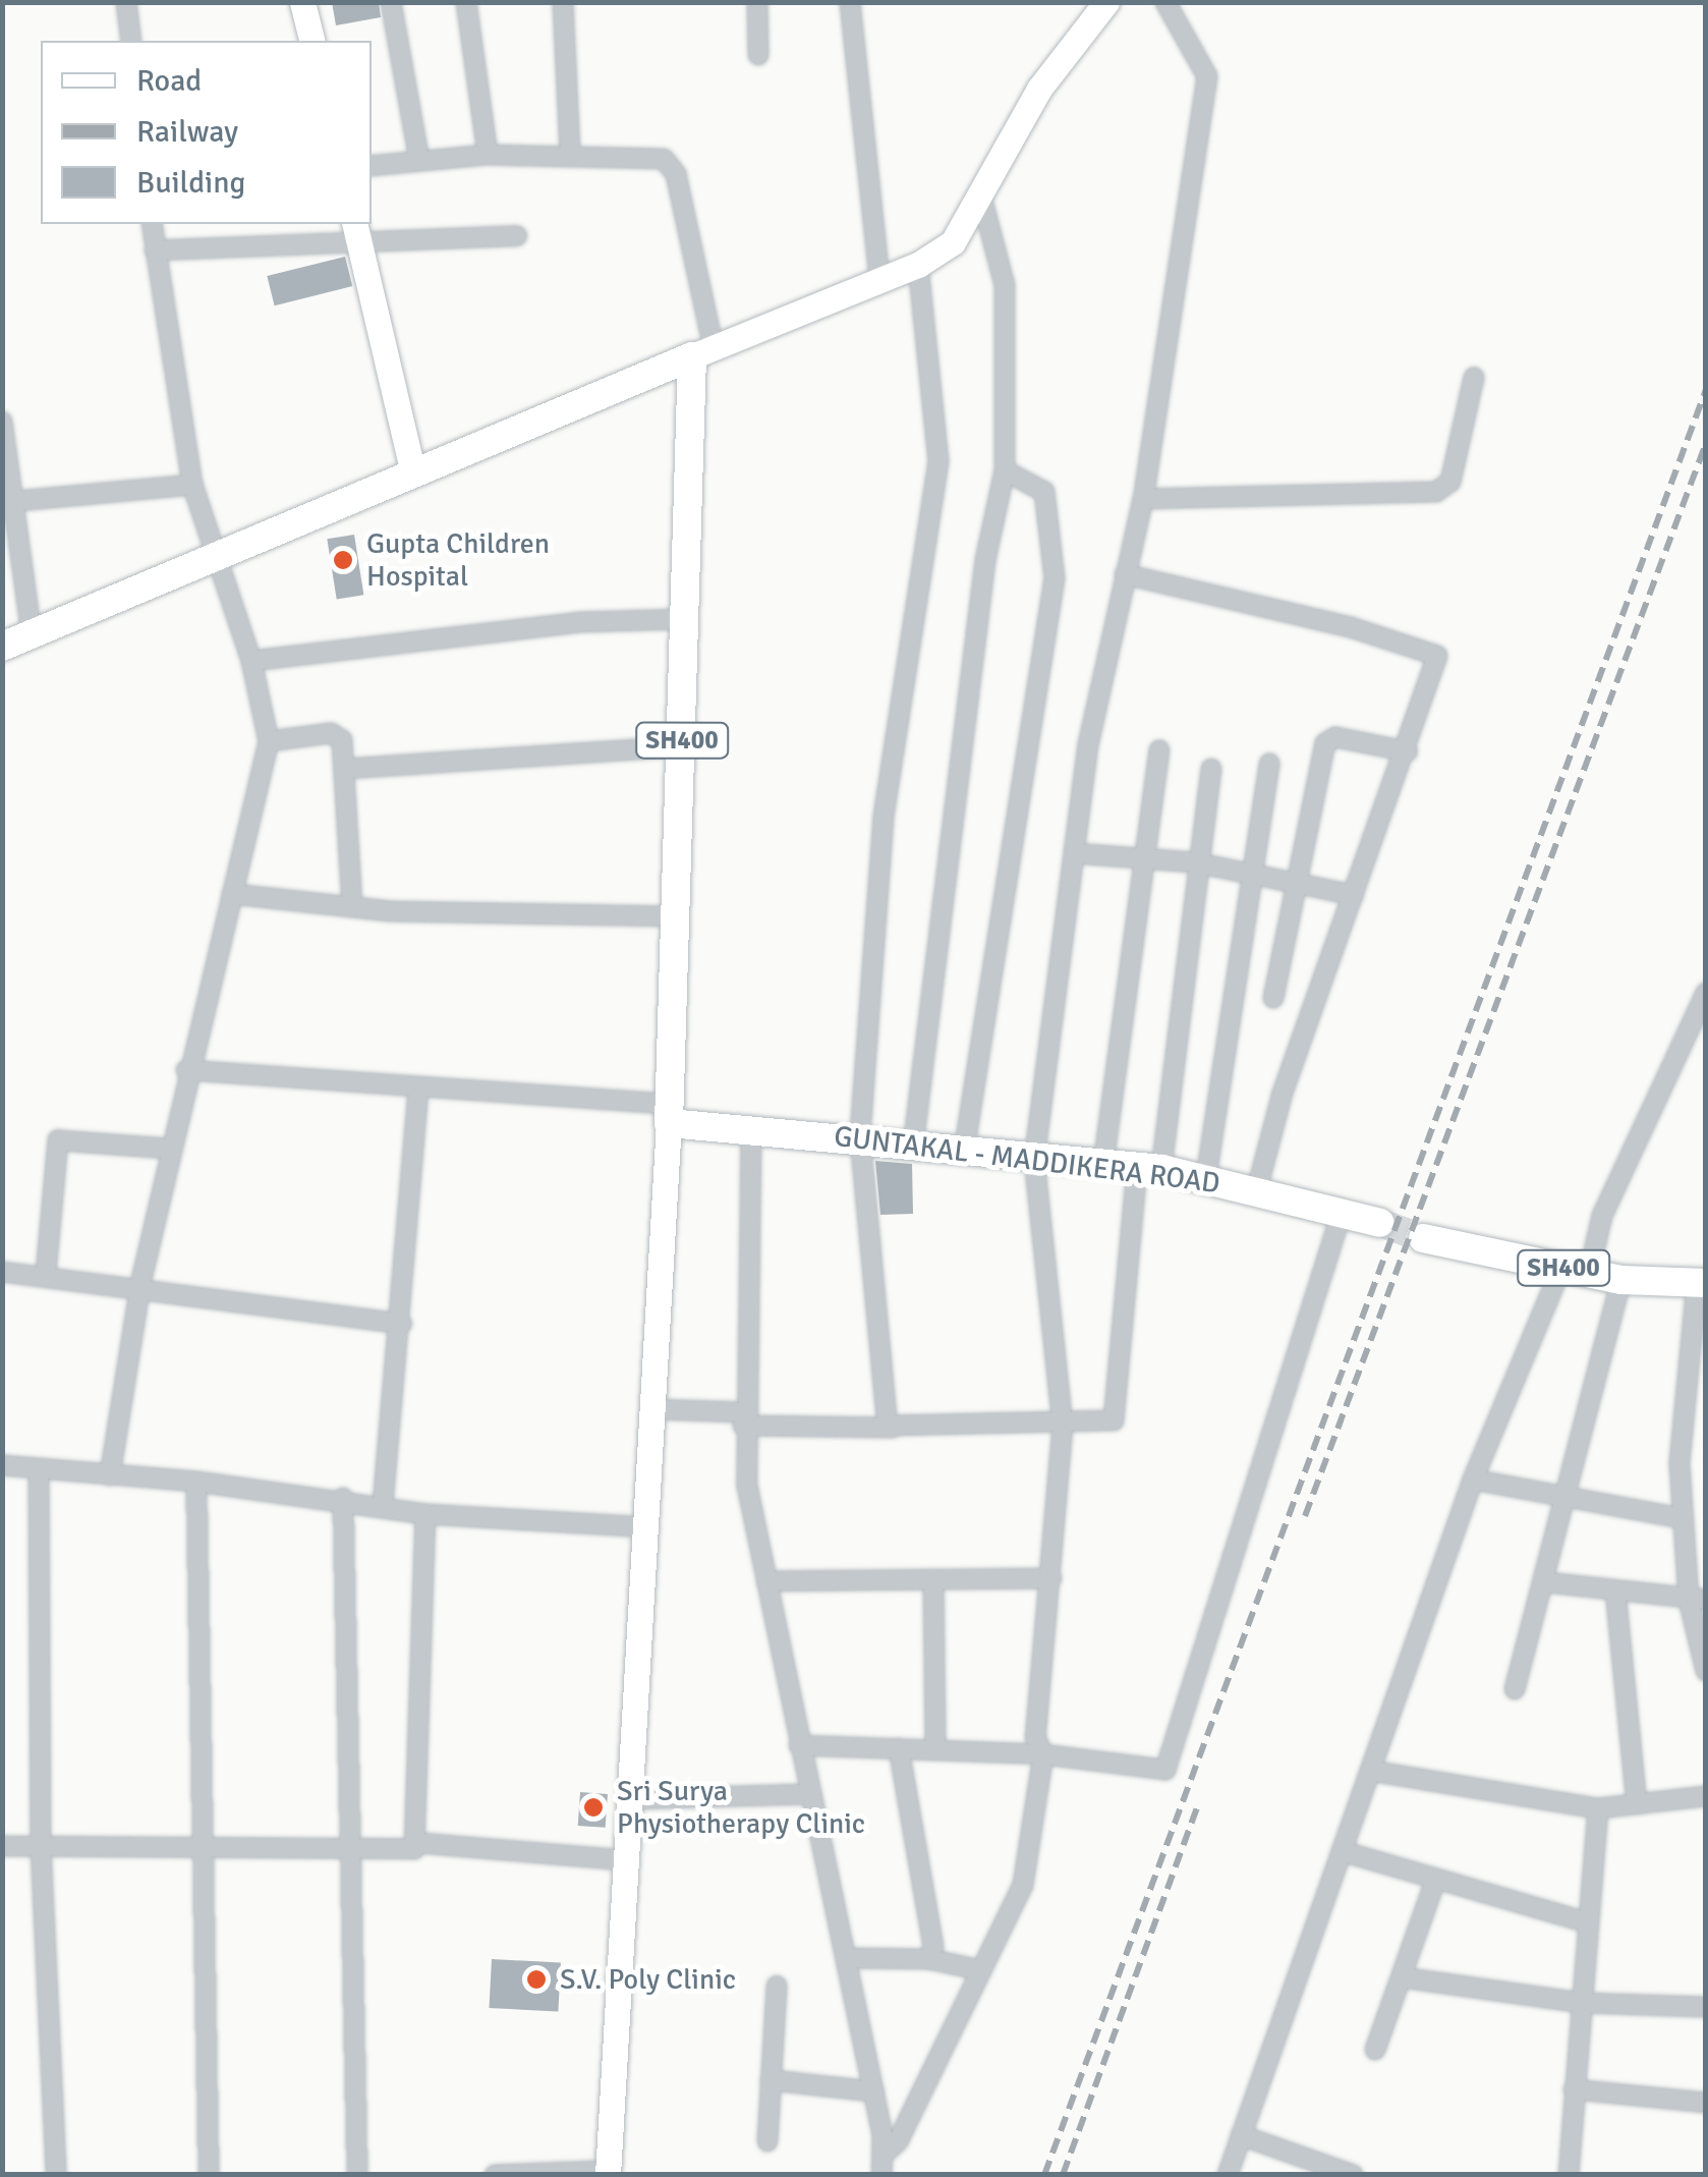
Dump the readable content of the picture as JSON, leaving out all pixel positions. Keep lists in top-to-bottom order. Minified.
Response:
{"streets":{"main road":["SH400","GUNTAKAL - MADDIKERA ROAD"]},"crossings":[["SH400","GUNTAKAL - MADDIKERA ROAD"]],"places":["Gupta Children Hospital","Sri Surya Physiotherapy Clinic","S.V. Poly Clinic"],"legend":["Road","Railway","Building"]}
